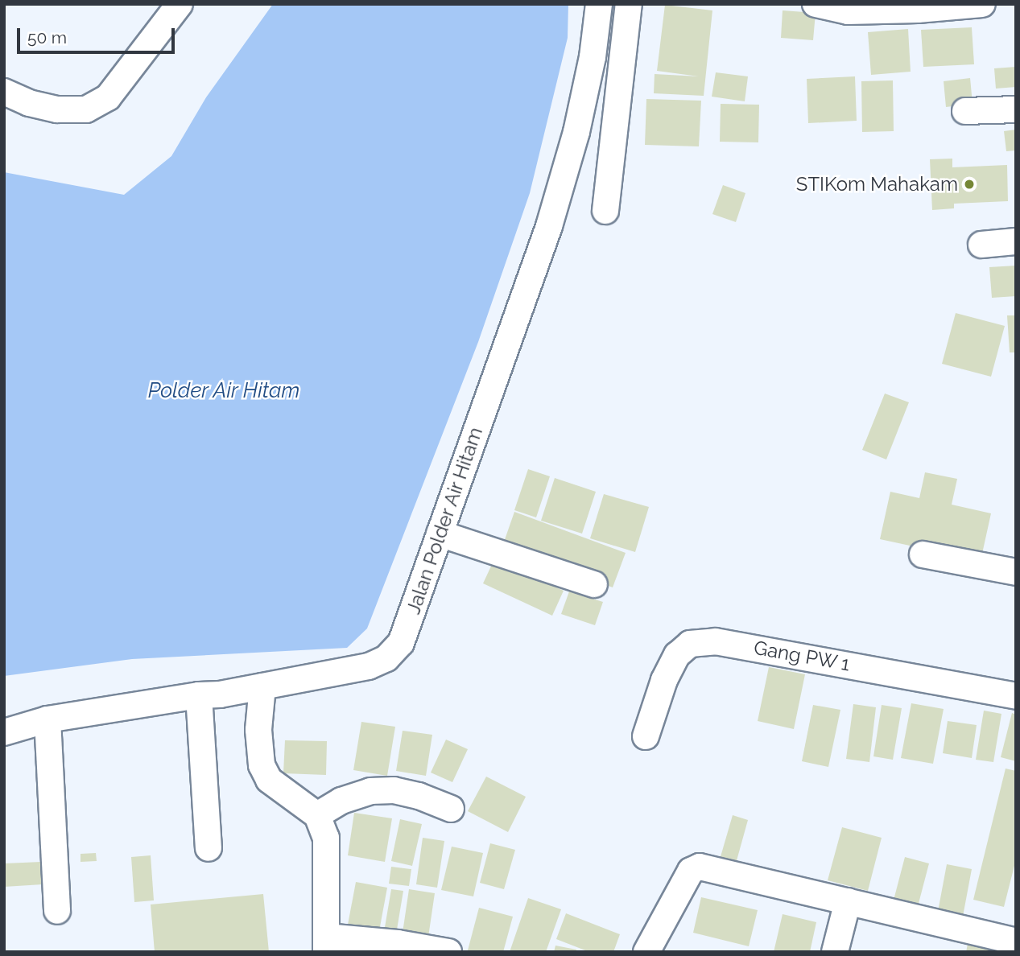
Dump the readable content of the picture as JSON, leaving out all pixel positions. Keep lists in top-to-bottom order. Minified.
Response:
{"streets":{"street":["Jalan Polder Air Hitam","Gang PW 1"]},"water":["Polder Air Hitam"],"places":["STIKom Mahakam"],"scale_bar":"50 m"}
